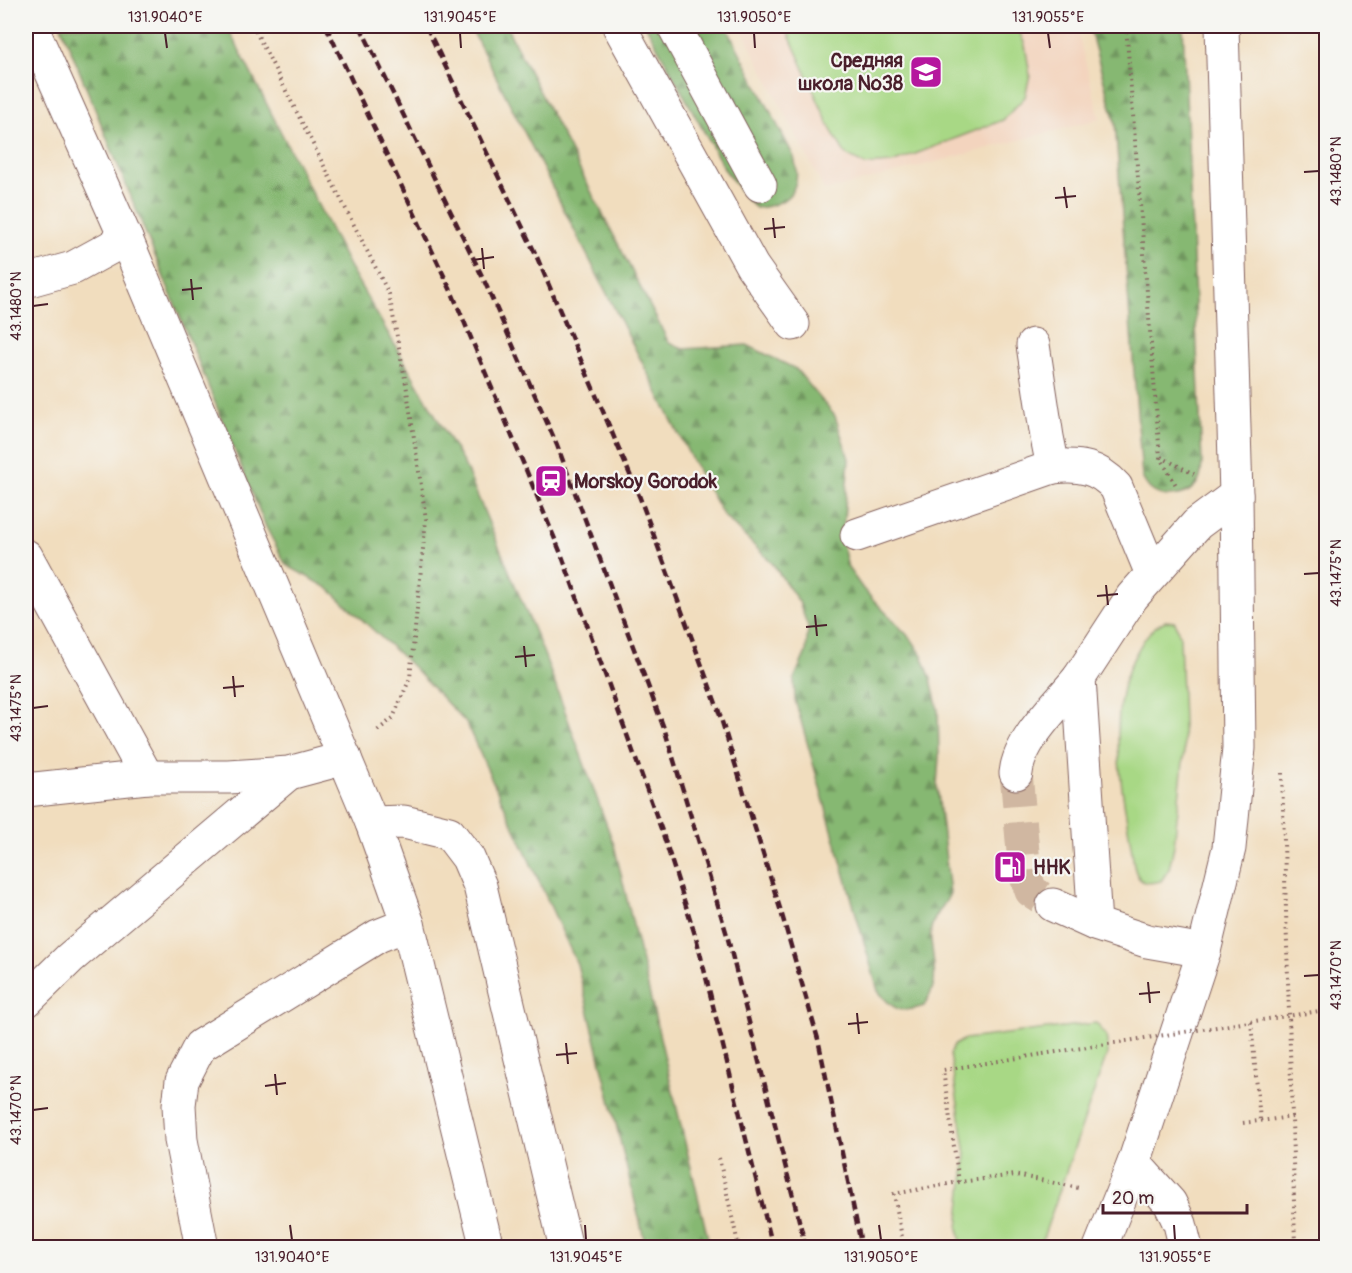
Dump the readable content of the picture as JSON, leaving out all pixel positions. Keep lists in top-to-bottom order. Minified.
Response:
{"places":{"school or university":["Средняя школа №38"],"station":["Morskoy Gorodok"],"fuel station":["HHK"]},"scale_bar":"20 m","coordinates":["131.9040°E","131.9045°E","131.9050°E","131.9055°E","43.1480°N","43.1475°N","43.1470°N"]}
